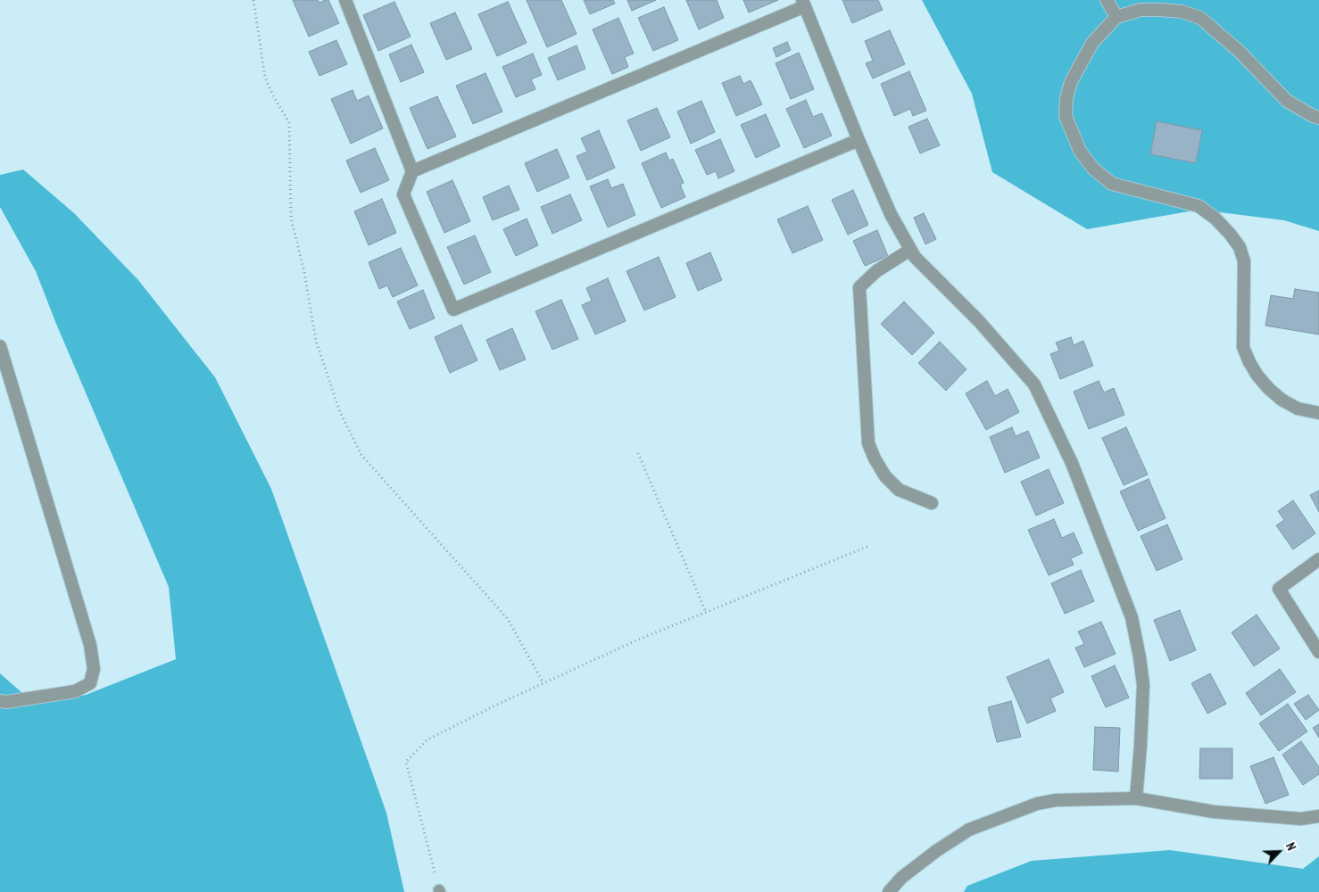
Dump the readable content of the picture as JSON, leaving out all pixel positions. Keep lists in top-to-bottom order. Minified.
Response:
{"north":"top right"}
